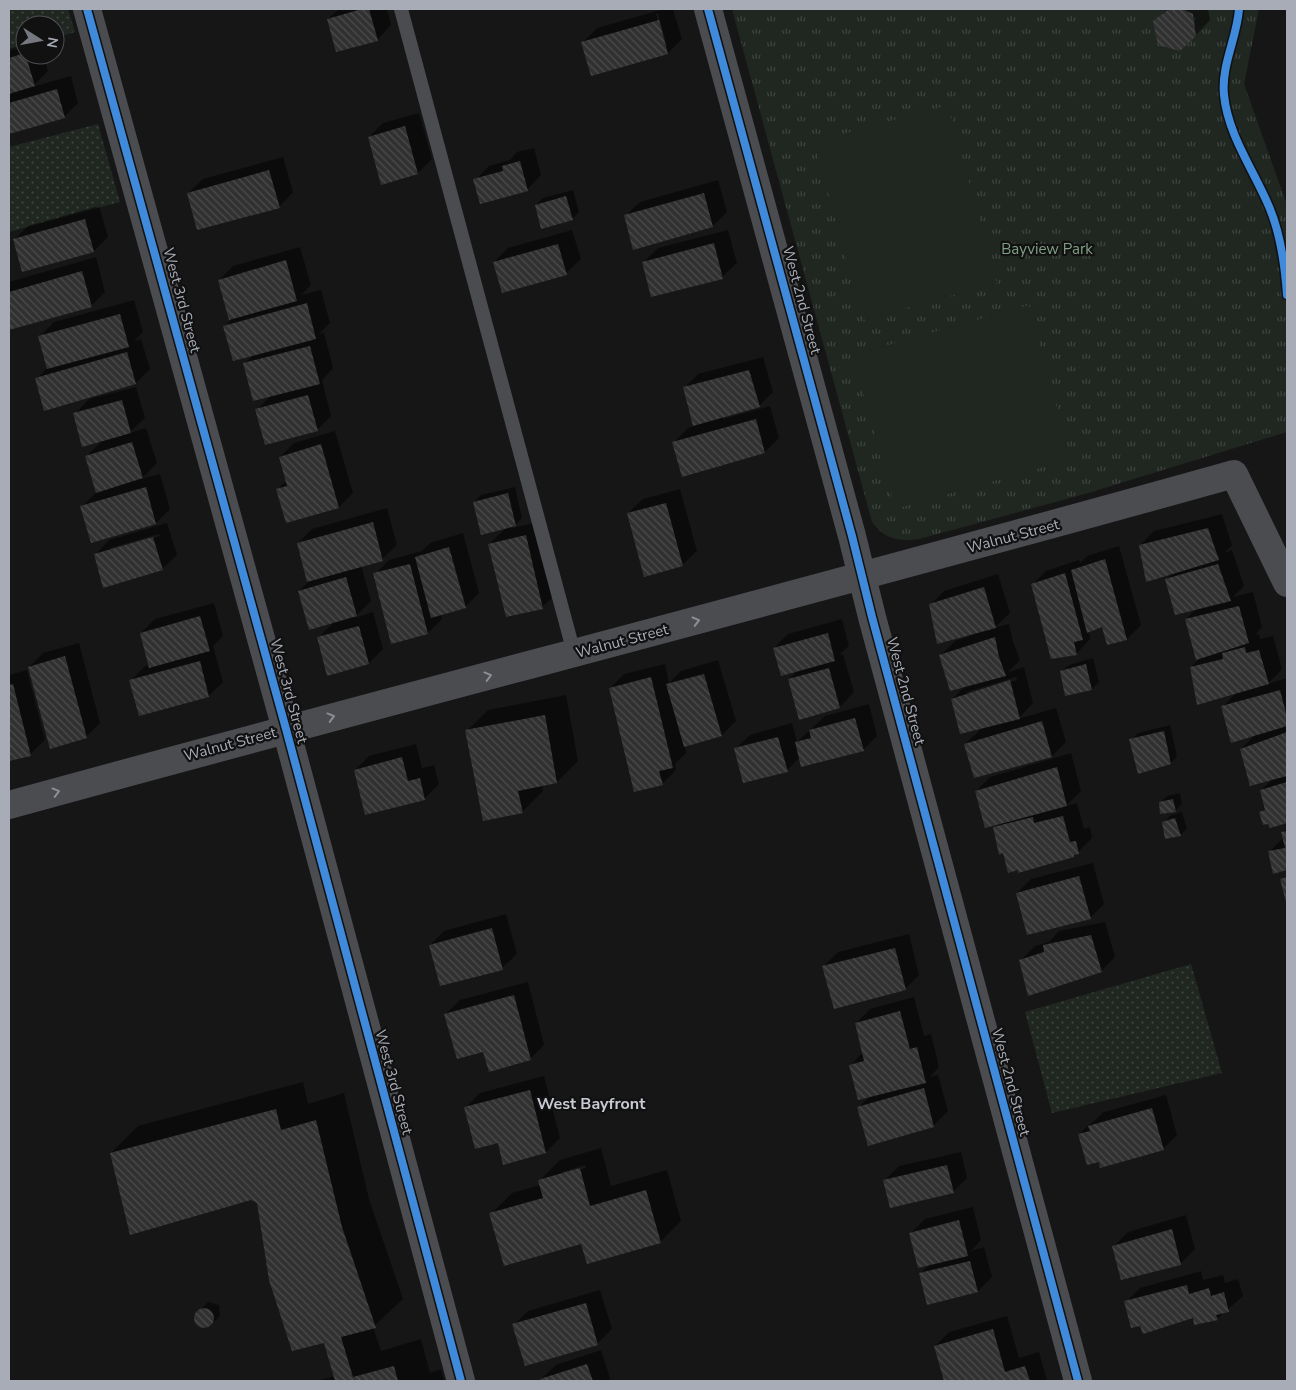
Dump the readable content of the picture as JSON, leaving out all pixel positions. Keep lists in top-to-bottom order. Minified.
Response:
{"streets":{"street":["West 3rd Street","West 2nd Street","Walnut Street"]},"crossings":[["West 3rd Street","Walnut Street"],["West 2nd Street","Walnut Street"]],"one_way":["Walnut Street"],"districts":["West Bayfront"],"parks":["Bayview Park"],"north":"right"}
